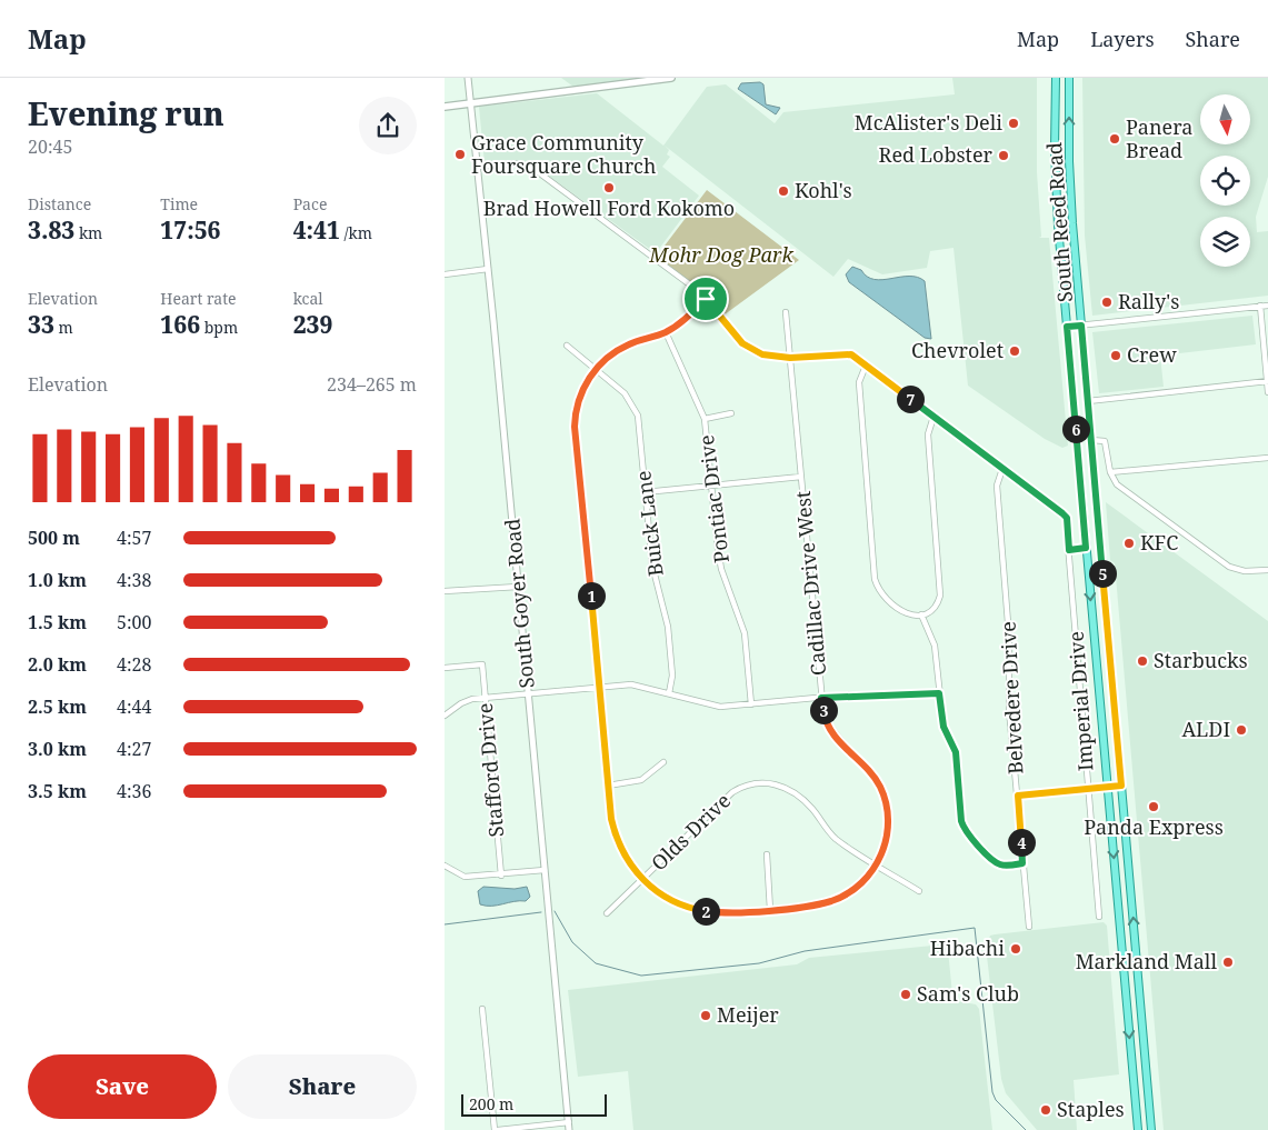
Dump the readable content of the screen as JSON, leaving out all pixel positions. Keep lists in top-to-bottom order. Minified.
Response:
{"streets":{"main road":["South Reed Road"],"street":["Pontiac Drive","Buick Lane","Cadillac Drive West","South Goyer Road","Belvedere Drive","Imperial Drive","Stafford Drive","Olds Drive"]},"crossings":[["Cadillac Drive West","Olds Drive"],["Belvedere Drive","Imperial Drive"]],"parks":["Mohr Dog Park"],"places":["McAlister's Deli","Panera Bread","Grace Community Foursquare Church","Red Lobster","Brad Howell Ford Kokomo","Kohl's","Rally's","Chevrolet","Crew","KFC","Starbucks","ALDI","Panda Express","Hibachi","Markland Mall","Sam's Club","Meijer","Staples"],"scale_bar":"200 m","north":"bottom","page":{"header":"Map","nav":["Map","Layers","Share"],"heading":["Evening run","20:45"],"stats":[["Distance","3.83 km"],["Time","17:56"],["Pace","4:41 /km"],["Elevation","33 m"],["Heart rate","166 bpm"],["kcal","239"]],"chart":["Elevation","234–265 m"],"pins":["7","6","5","1","3","4","2"],"list":[{"name":"500 m","note":"4:57"},{"name":"1.0 km","note":"4:38"},{"name":"1.5 km","note":"5:00"},{"name":"2.0 km","note":"4:28"},{"name":"2.5 km","note":"4:44"},{"name":"3.0 km","note":"4:27"},{"name":"3.5 km","note":"4:36"}],"buttons":["Save","Share"],"scale":"200 m"}}
